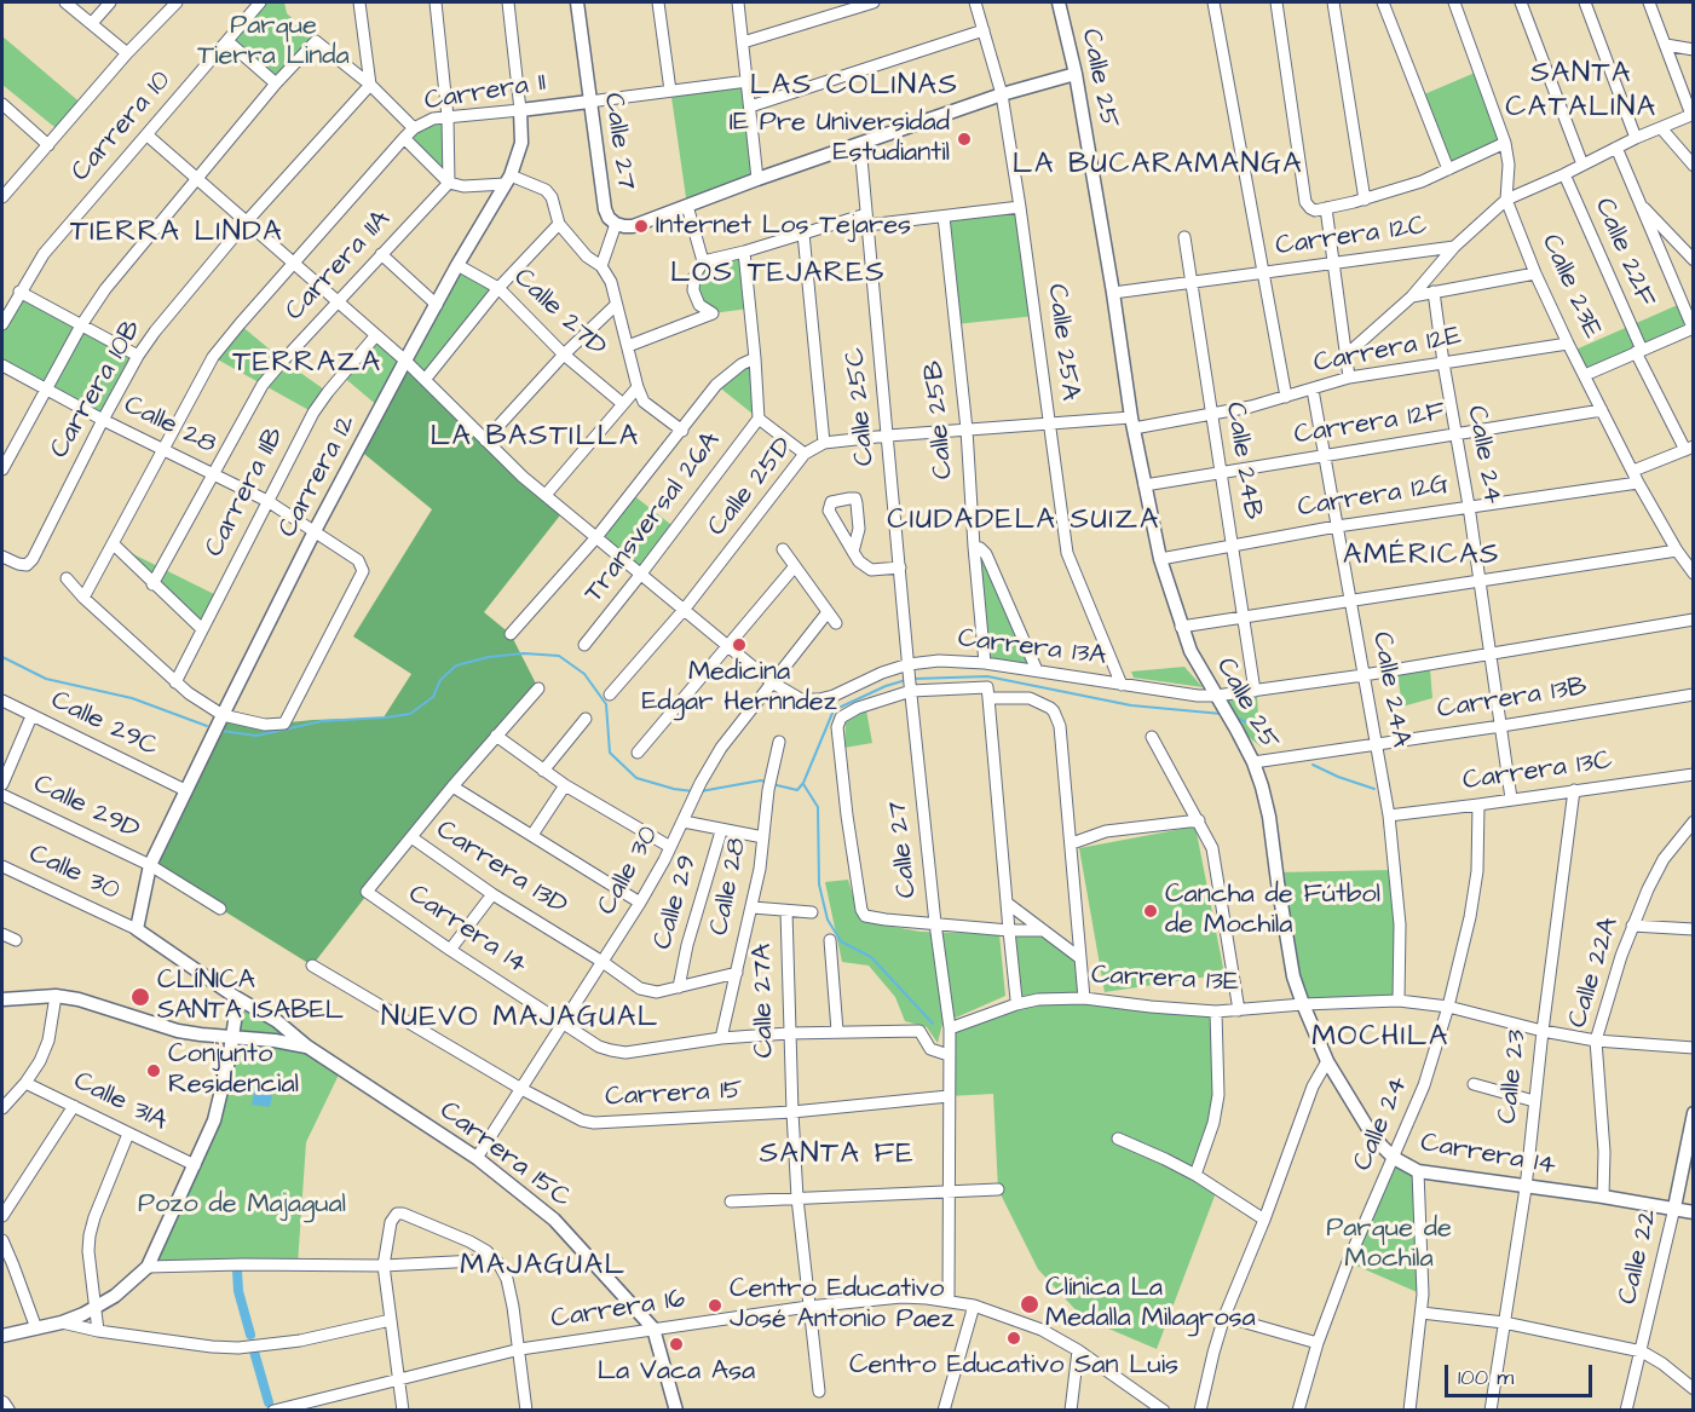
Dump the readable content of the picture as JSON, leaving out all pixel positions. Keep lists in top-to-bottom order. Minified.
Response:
{"streets":{"street":["Calle 25","Carrera 11","Carrera 10","Calle 27","Carrera 12C","Calle 22F","Carrera 11A","Calle 23E","Calle 27D","Calle 25A","Carrera 12E","Carrera 10B","Calle 25C","Calle 25B","Carrera 12F","Calle 28","Calle 24","Calle 24B","Carrera 12","Calle 25D","Carrera 11B","Carrera 12G","Transversal 26A","Carrera 13A","Calle 24A","Carrera 13B","Calle 29C","Carrera 13C","Calle 29D","Carrera 13D","Calle 30","Calle 29","Carrera 14","Calle 22A","Carrera 13E","Calle 27A","Calle 23","Carrera 15","Calle 31A","Carrera 15C","Calle 22","Carrera 16"]},"crossings":[["Calle 25","Carrera 12C"],["Calle 25","Carrera 12E"],["Calle 25","Carrera 12F"],["Calle 25","Carrera 12G"],["Calle 25","Carrera 13A"],["Calle 25","Carrera 13B"],["Calle 25","Carrera 14"],["Calle 25","Carrera 13E"],["Carrera 11","Calle 27"],["Carrera 11","Calle 28"],["Carrera 11","Carrera 12"],["Carrera 11","Carrera 13A"],["Carrera 10","Carrera 13A"],["Calle 27","Calle 25C"],["Calle 27","Carrera 13A"],["Calle 27","Carrera 13E"],["Carrera 12C","Calle 22F"],["Carrera 12C","Calle 23E"],["Carrera 12C","Calle 24B"],["Carrera 11A","Calle 28"],["Carrera 11A","Carrera 13A"],["Calle 23E","Carrera 12E"],["Calle 23E","Carrera 12F"],["Calle 23E","Carrera 12G"],["Calle 27D","Carrera 12"],["Calle 25A","Carrera 12E"],["Calle 25A","Carrera 13A"],["Carrera 12E","Calle 25C"],["Carrera 12E","Calle 25B"],["Carrera 12E","Calle 24"],["Carrera 12E","Calle 24B"],["Carrera 12E","Calle 25D"],["Carrera 12E","Calle 24A"],["Carrera 10B","Calle 28"],["Carrera 10B","Carrera 13A"],["Calle 25C","Carrera 13A"],["Calle 25B","Carrera 13A"],["Carrera 12F","Calle 24"],["Carrera 12F","Calle 24B"],["Carrera 12F","Calle 24A"],["Calle 28","Carrera 12"],["Calle 28","Carrera 11B"],["Calle 28","Carrera 13D"],["Calle 28","Carrera 14"],["Calle 24","Carrera 12G"],["Calle 24","Carrera 13A"],["Calle 24","Carrera 13B"],["Calle 24","Carrera 13C"],["Calle 24","Carrera 14"],["Calle 24","Carrera 13E"],["Calle 24B","Carrera 12G"],["Calle 24B","Carrera 13A"],["Carrera 12","Carrera 13A"],["Carrera 12","Calle 29C"],["Carrera 12","Calle 29D"],["Carrera 12","Calle 30"],["Calle 25D","Transversal 26A"],["Calle 25D","Carrera 13A"],["Carrera 11B","Carrera 13A"],["Carrera 12G","Calle 24A"],["Transversal 26A","Carrera 13A"],["Carrera 13A","Calle 24A"],["Carrera 13A","Calle 30"],["Calle 24A","Carrera 13B"],["Calle 24A","Carrera 13C"],["Calle 24A","Carrera 13E"],["Carrera 13C","Calle 23"],["Carrera 13D","Calle 30"],["Carrera 13D","Calle 29"],["Carrera 13D","Carrera 14"],["Calle 30","Carrera 14"],["Calle 30","Carrera 15"],["Calle 30","Carrera 15C"],["Carrera 14","Calle 22A"],["Carrera 14","Calle 27A"],["Carrera 14","Calle 23"],["Carrera 14","Calle 22"],["Calle 22A","Carrera 13E"],["Carrera 13E","Calle 23"],["Calle 27A","Carrera 15"],["Calle 27A","Carrera 16"],["Carrera 15C","Carrera 16"]],"districts":["SANTA CATALINA","LAS COLINAS","LA BUCARAMANGA","TIERRA LINDA","LOS TEJARES","TERRAZA","LA BASTILLA","CIUDADELA SUIZA","AMÉRICAS","NUEVO MAJAGUAL","MOCHILA","SANTA FE","MAJAGUAL"],"parks":["Parque Tierra Linda","Pozo de Majagual","Parque de Mochila"],"places":["IE Pre Universidad Estudiantil","Internet Los Tejares","Medicina Edgar Hernndez","Cancha de Fútbol de Mochila","CLÍNICA SANTA ISABEL","Conjunto Residencial","Clínica La Medalla Milagrosa","Centro Educativo José Antonio Paez","Centro Educativo San Luis","La Vaca Asa"],"scale_bar":"100 m"}
